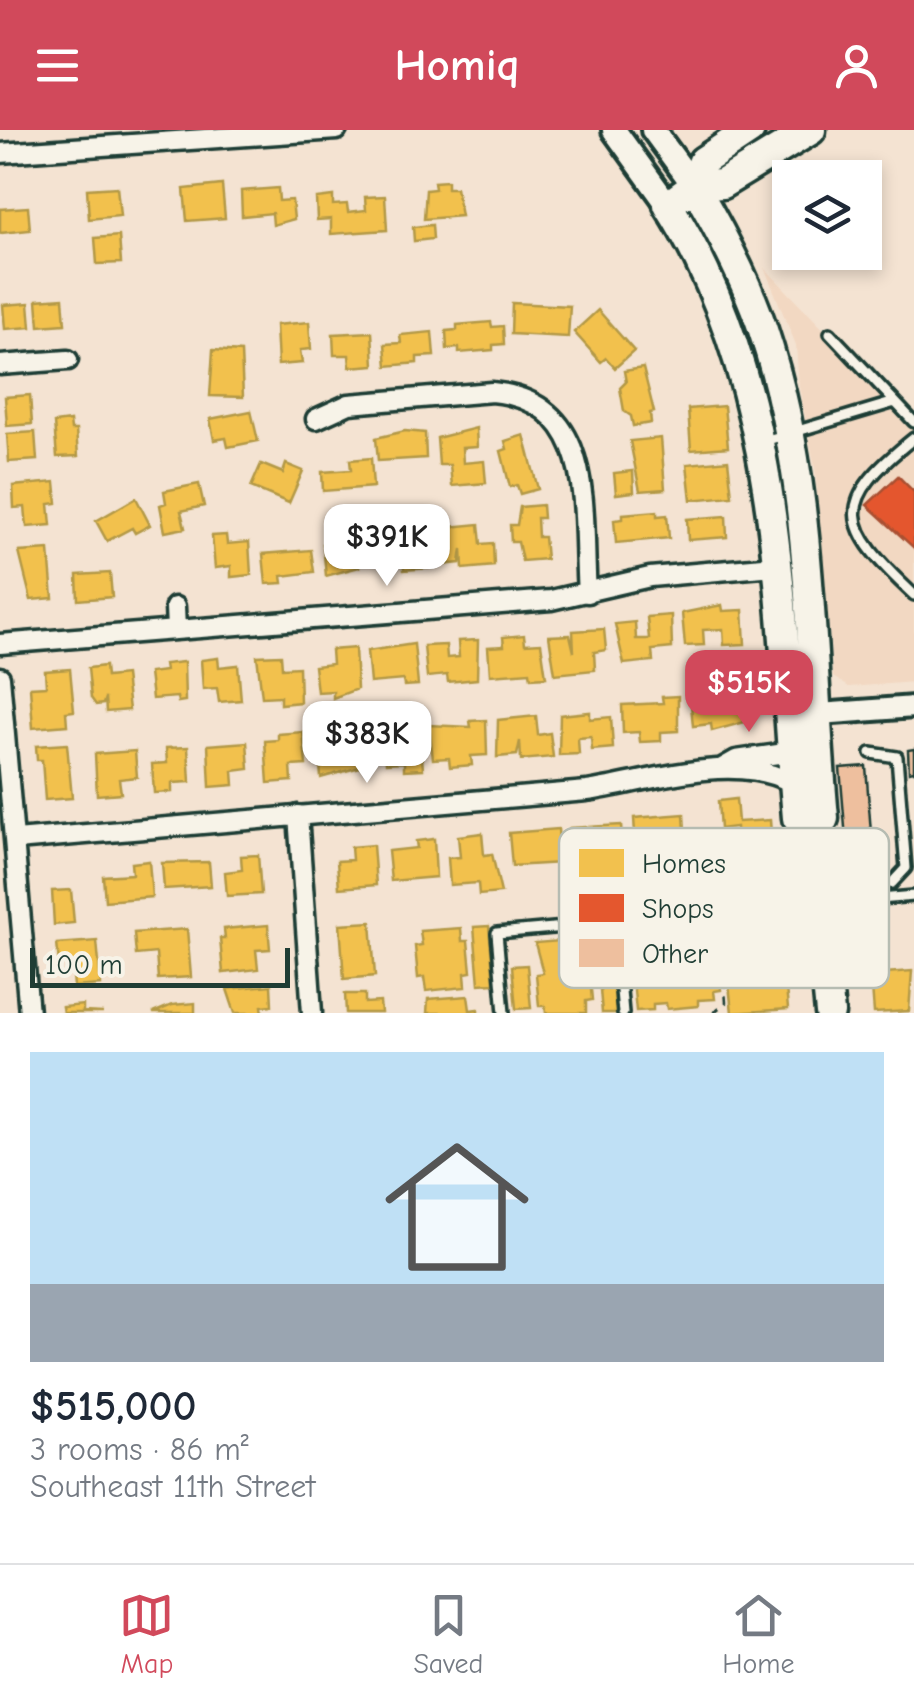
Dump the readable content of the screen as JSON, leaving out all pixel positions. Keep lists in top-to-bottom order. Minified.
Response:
{"legend":["Homes","Shops","Other"],"scale_bar":"100 m","page":{"header":"Homiq","price":["$391K","$515K","$383K"],"scale":"100 m","list":[{"name":"$515,000","note":"3 rooms · 86 m² · Southeast 11th Street"}],"tabs":["Map","Saved","Home"]}}
